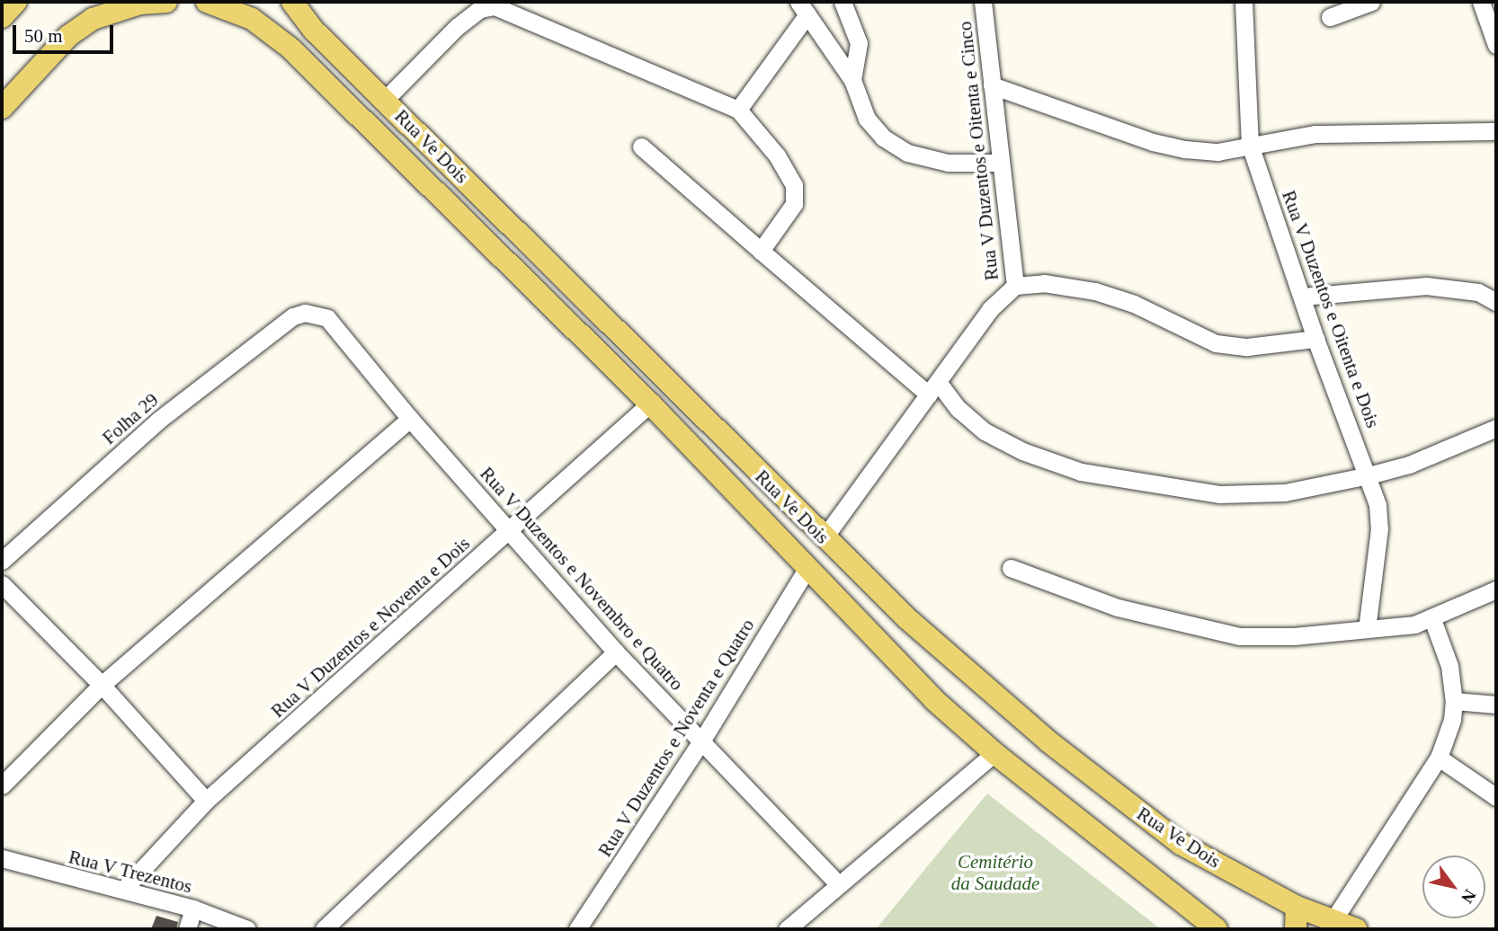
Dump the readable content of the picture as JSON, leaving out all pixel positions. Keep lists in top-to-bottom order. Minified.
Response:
{"streets":{"main road":["Rua Ve Dois"],"street":["Rua V Duzentos e Oitenta e Cinco","Rua V Duzentos e Oitenta e Dois","Folha 29","Rua V Duzentos e Novembro e Quatro","Rua V Duzentos e Noventa e Dois","Rua V Duzentos e Noventa e Quatro","Rua V Trezentos"]},"crossings":[["Rua Ve Dois","Rua V Duzentos e Oitenta e Cinco"],["Rua Ve Dois","Rua V Duzentos e Noventa e Dois"],["Rua Ve Dois","Rua V Duzentos e Noventa e Quatro"],["Folha 29","Rua V Duzentos e Novembro e Quatro"],["Rua V Duzentos e Novembro e Quatro","Rua V Duzentos e Noventa e Dois"],["Rua V Duzentos e Novembro e Quatro","Rua V Duzentos e Noventa e Quatro"],["Rua V Duzentos e Noventa e Dois","Rua V Trezentos"]],"parks":["Cemitério da Saudade"],"scale_bar":"50 m","north":"bottom right"}
